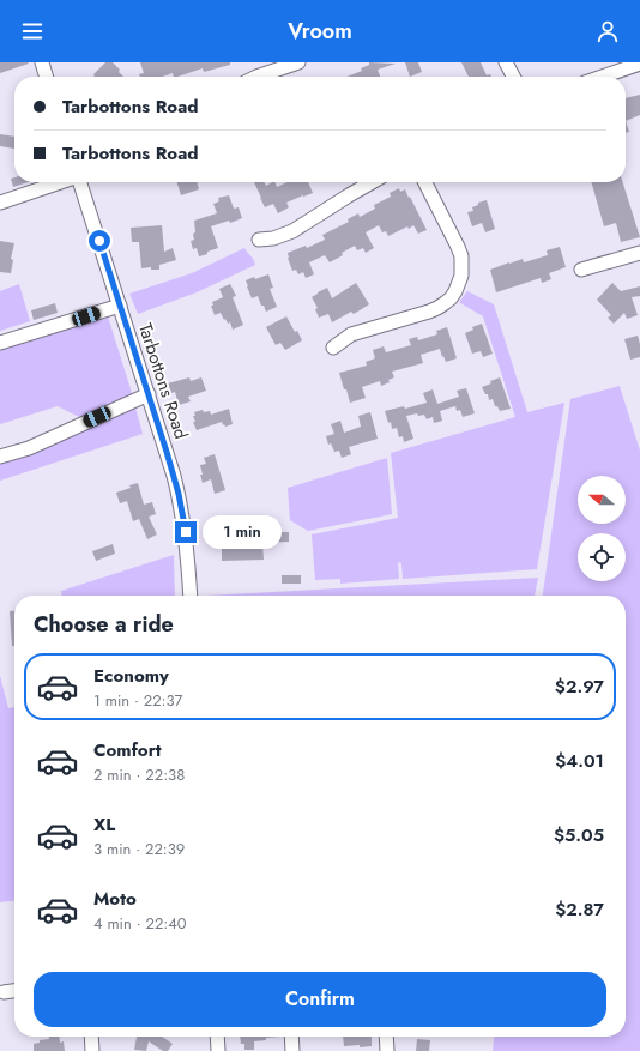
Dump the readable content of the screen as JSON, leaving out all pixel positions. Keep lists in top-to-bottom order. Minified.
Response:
{"streets":{"street":["Tarbottons Road"]},"north":"left","page":{"header":"Vroom","banner":["Tarbottons Road","Tarbottons Road"],"bubble":"1 min","heading":"Choose a ride","list":[{"name":"Economy","note":"1 min · 22:37","value":"$2.97"},{"name":"Comfort","note":"2 min · 22:38","value":"$4.01"},{"name":"XL","note":"3 min · 22:39","value":"$5.05"},{"name":"Moto","note":"4 min · 22:40","value":"$2.87"}],"buttons":"Confirm"}}
